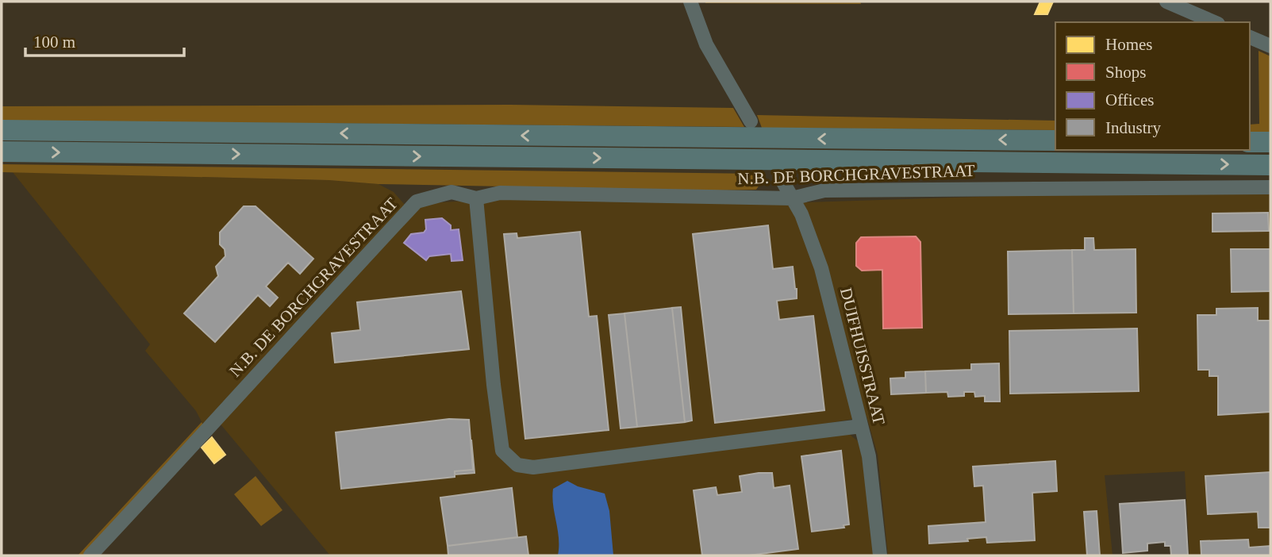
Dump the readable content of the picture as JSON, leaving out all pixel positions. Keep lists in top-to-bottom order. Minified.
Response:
{"streets":{"street":["N.B. DE BORCHGRAVESTRAAT","DUIFHUISSTRAAT"]},"crossings":[["N.B. DE BORCHGRAVESTRAAT","DUIFHUISSTRAAT"]],"legend":["Homes","Shops","Offices","Industry"],"scale_bar":"100 m"}
